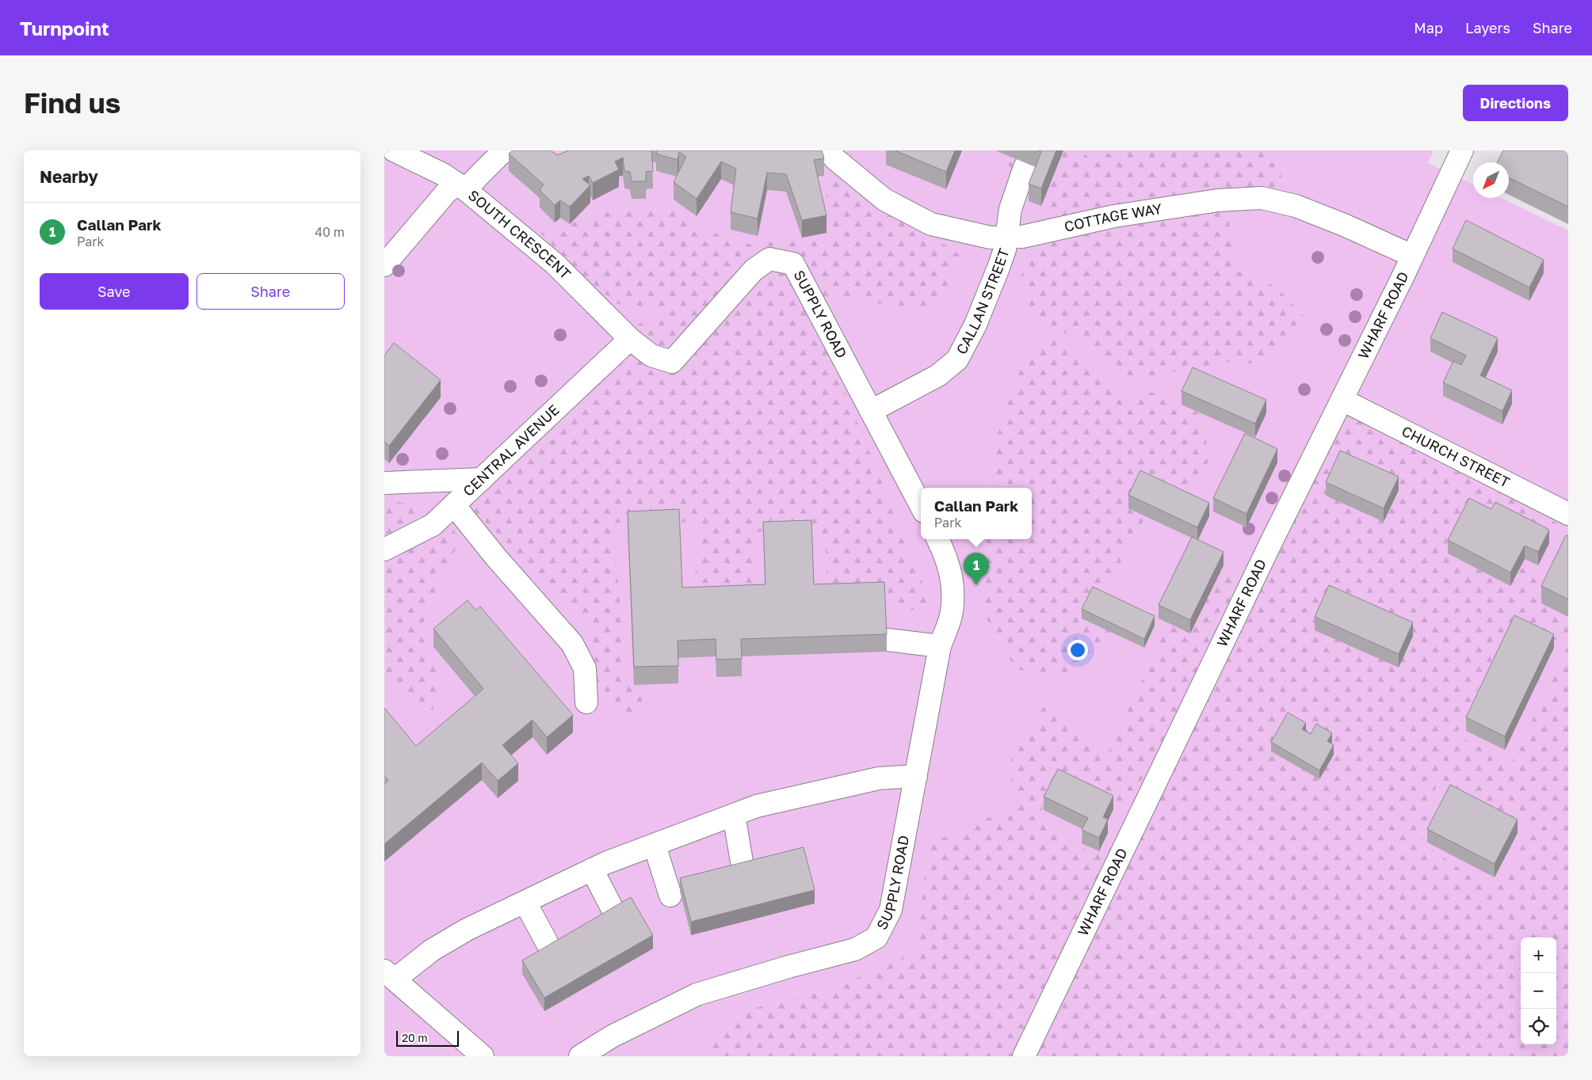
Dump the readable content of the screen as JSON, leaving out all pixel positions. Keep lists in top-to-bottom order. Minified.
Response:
{"streets":{"street":["COTTAGE WAY","SOUTH CRESCENT","CALLAN STREET","SUPPLY ROAD","WHARF ROAD","CENTRAL AVENUE","CHURCH STREET"]},"crossings":[["COTTAGE WAY","CALLAN STREET"],["COTTAGE WAY","WHARF ROAD"],["SOUTH CRESCENT","SUPPLY ROAD"],["SOUTH CRESCENT","CENTRAL AVENUE"],["CALLAN STREET","SUPPLY ROAD"],["SUPPLY ROAD","CENTRAL AVENUE"],["WHARF ROAD","CHURCH STREET"]],"scale_bar":"20 m","north":"bottom left","page":{"header":"Turnpoint","nav":["Map","Layers","Share"],"buttons":["Directions",["Save","Share"]],"title":"Find us","heading":"Nearby","list":[{"mark":"1","name":"Callan Park","note":"Park","value":"40 m"}],"popup":["Callan Park","Park"],"pins":"1","map_buttons":["+","−"],"scale":"20 m"}}
